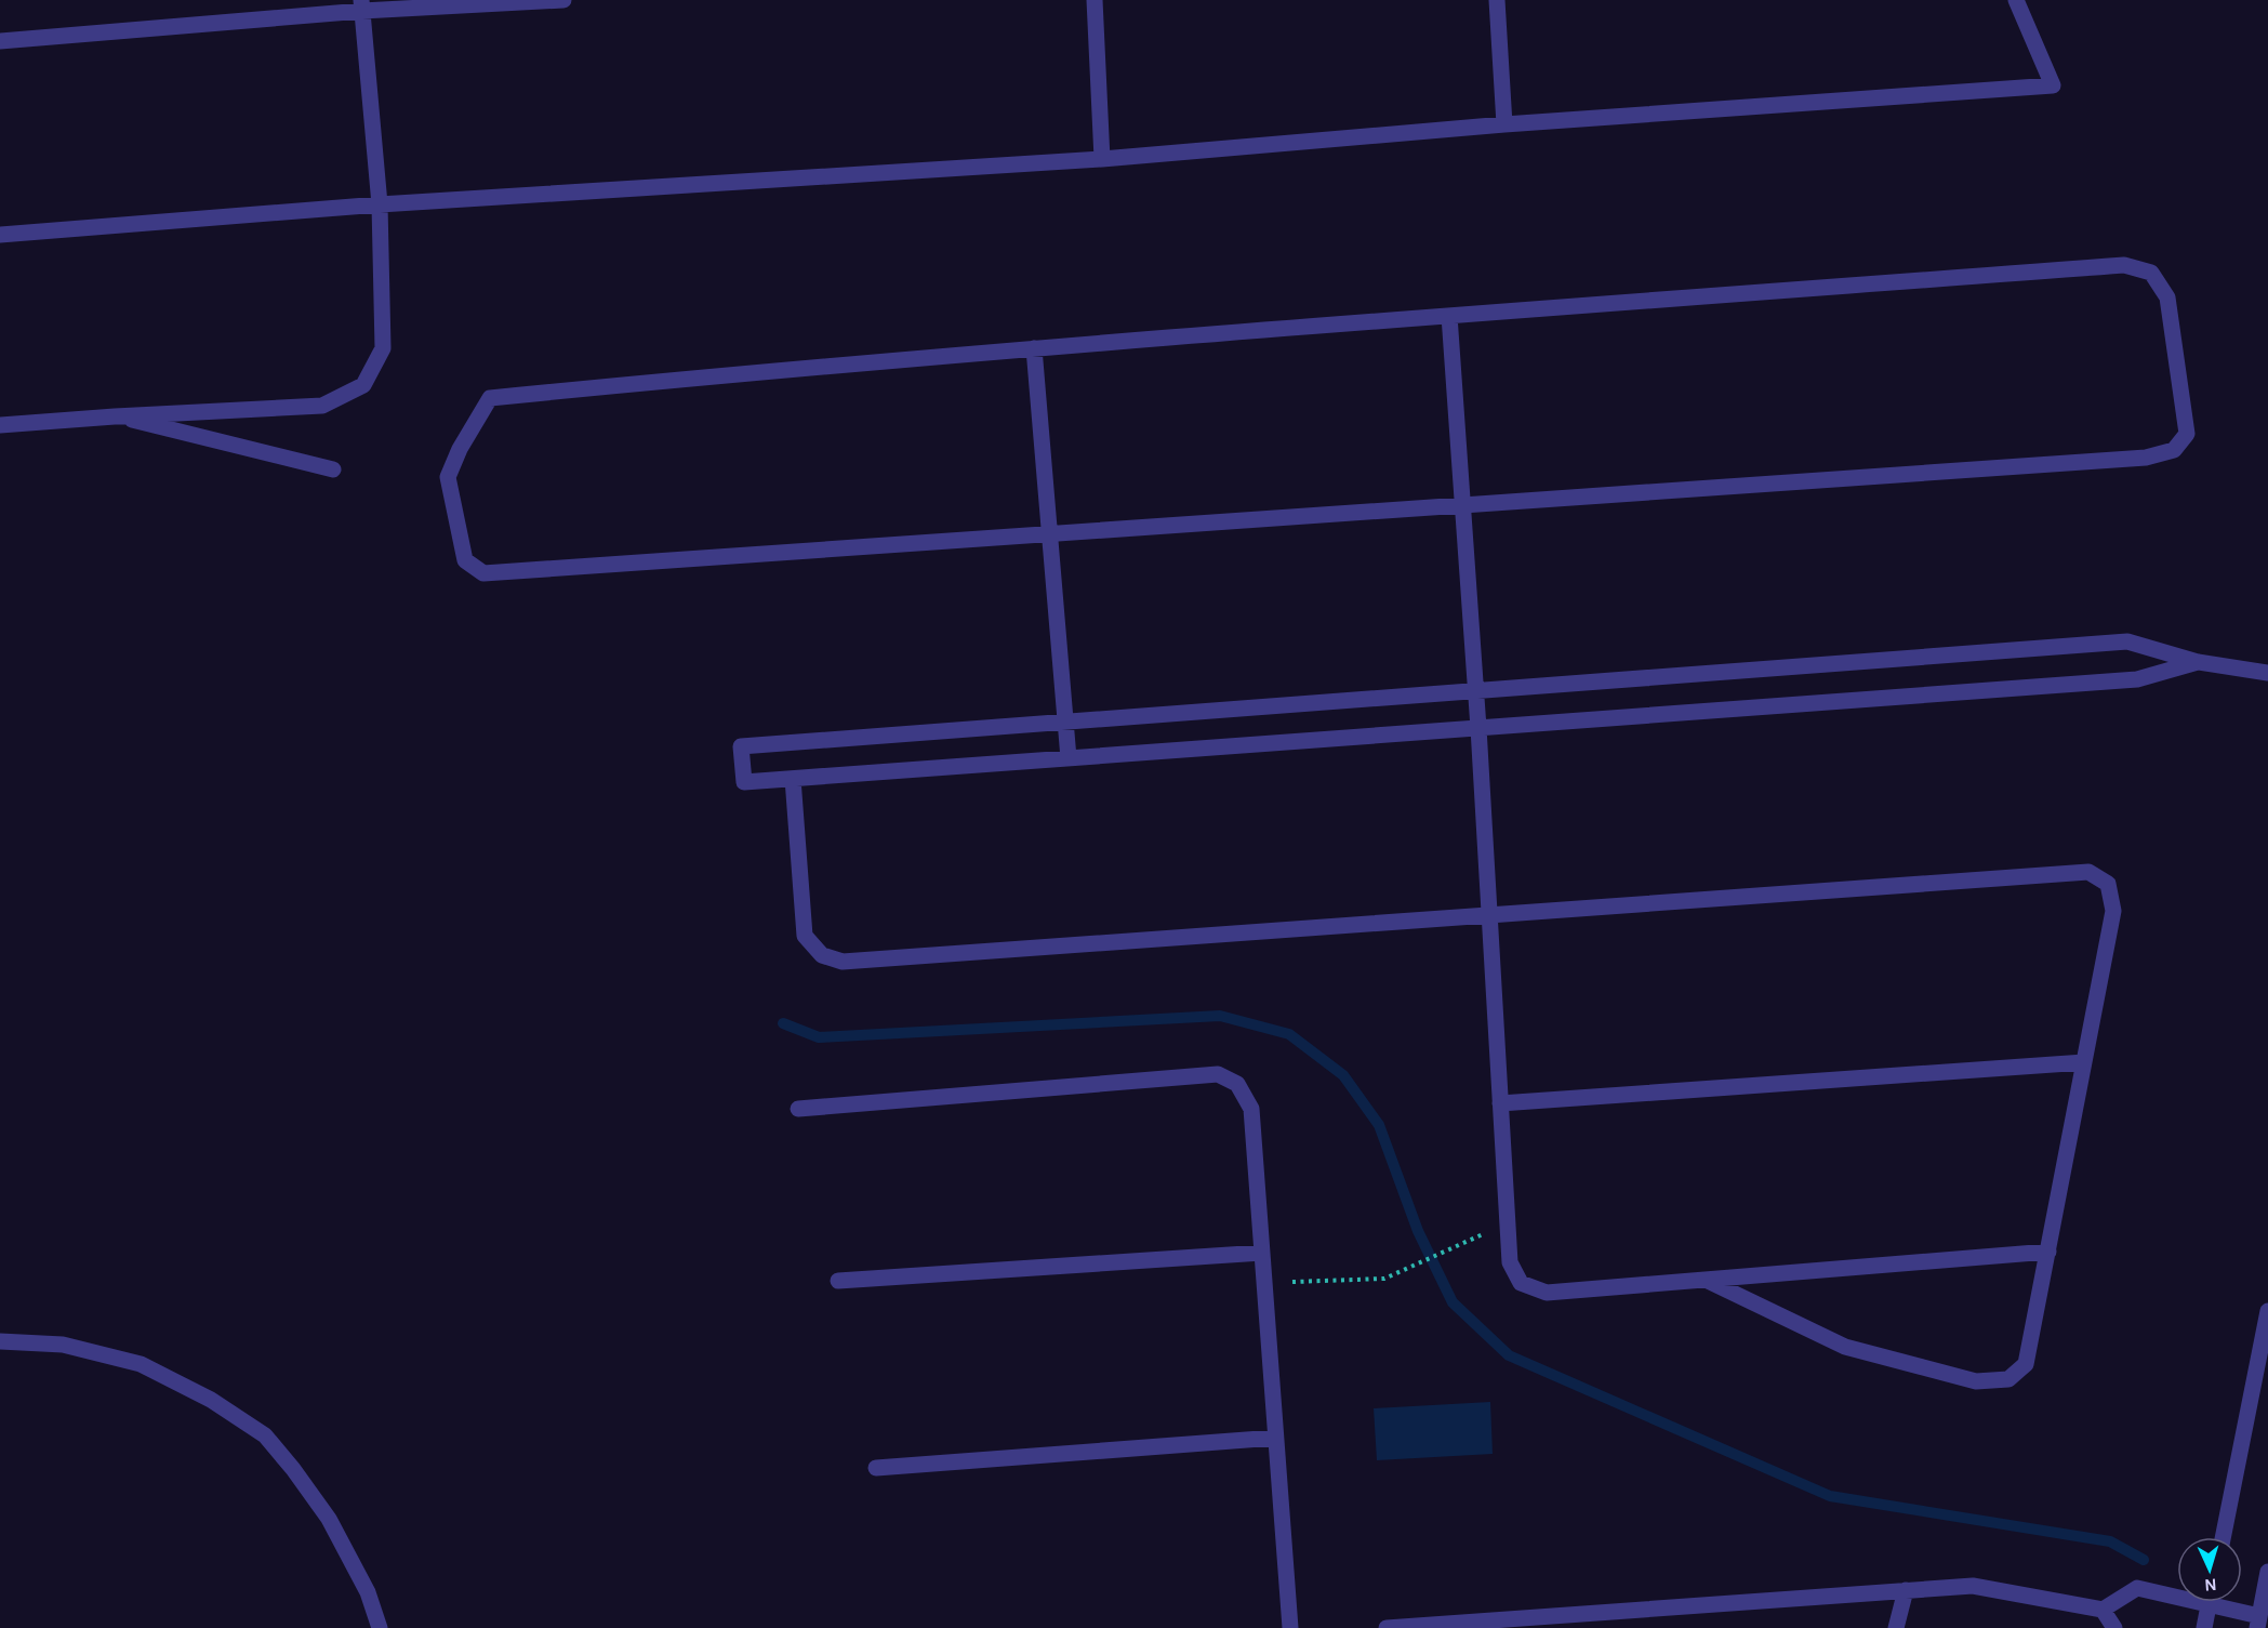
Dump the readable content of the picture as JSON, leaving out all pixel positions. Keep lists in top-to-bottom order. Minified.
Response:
{"north":"bottom"}
